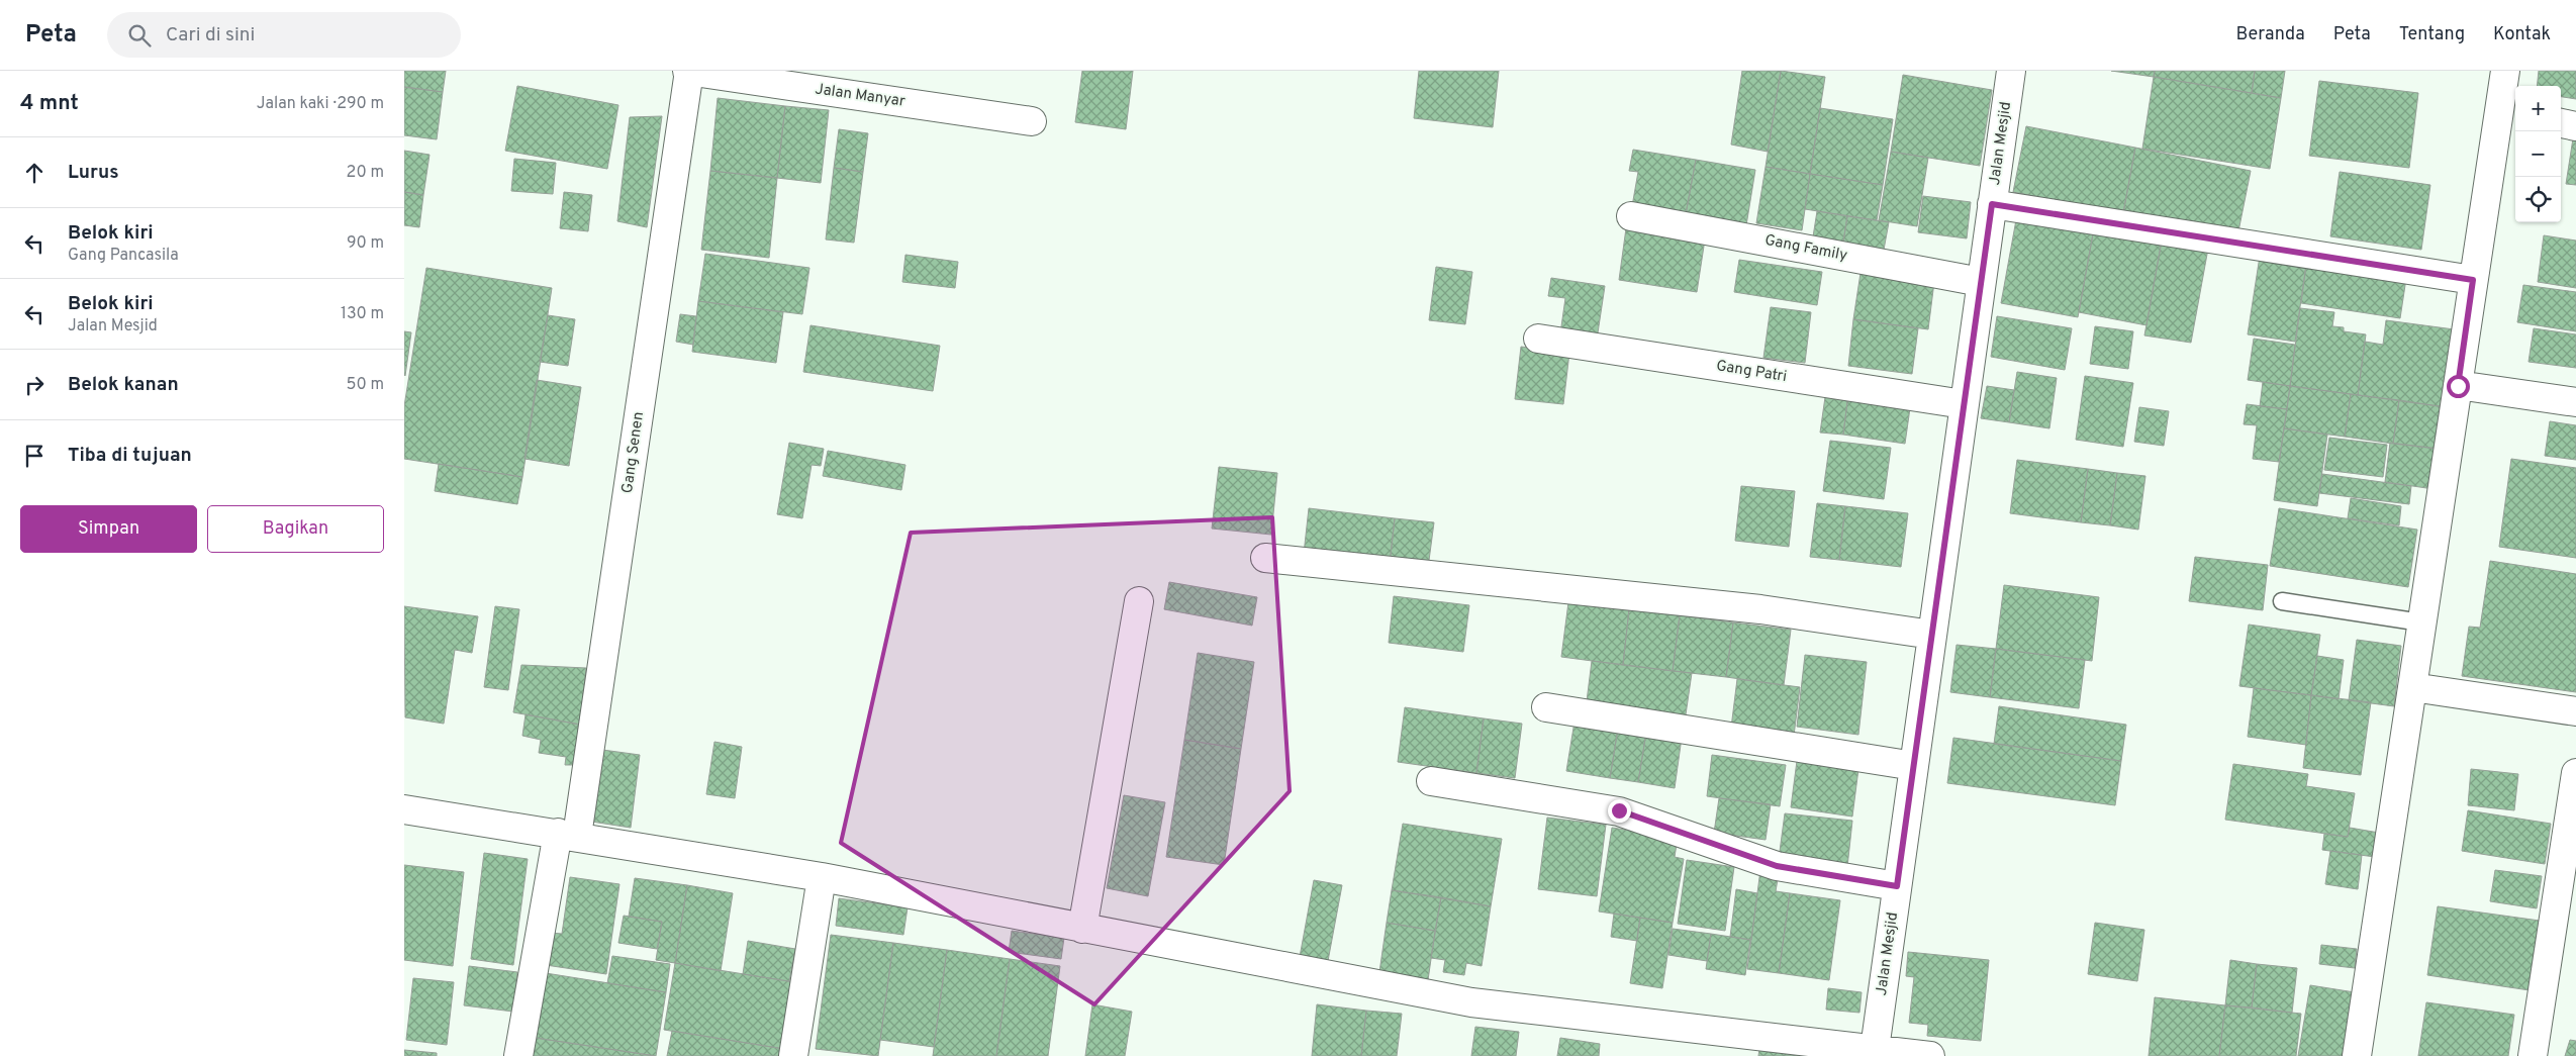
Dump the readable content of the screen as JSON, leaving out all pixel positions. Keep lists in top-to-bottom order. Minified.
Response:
{"streets":{"street":["Jalan Manyar","Jalan Mesjid","Gang Family","Gang Patri","Gang Senen"]},"crossings":[["Jalan Manyar","Gang Senen"],["Jalan Mesjid","Gang Family"],["Jalan Mesjid","Gang Patri"]],"page":{"header":"Peta","search":"Cari di sini","nav":["Beranda","Peta","Tentang","Kontak"],"heading":["4 mnt","Jalan kaki · 290 m"],"map_buttons":["+","−"],"list":[["Lurus","20 m"],["Belok kiri","Gang Pancasila","90 m"],["Belok kiri","Jalan Mesjid","130 m"],["Belok kanan","50 m"],"Tiba di tujuan"],"buttons":["Simpan","Bagikan"]}}
